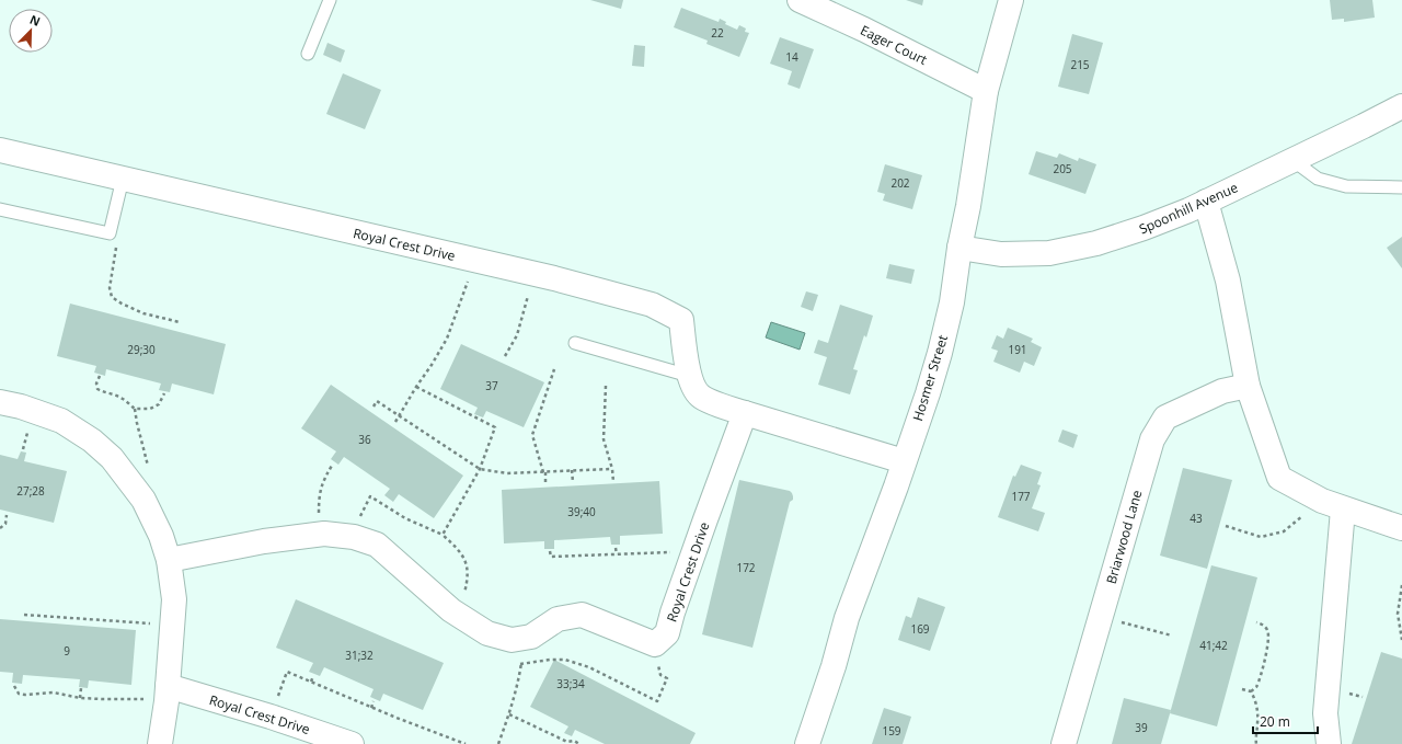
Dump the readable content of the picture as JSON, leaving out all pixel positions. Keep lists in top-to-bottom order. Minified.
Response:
{"streets":{"street":["Eager Court","Spoonhill Avenue","Royal Crest Drive","Hosmer Street","Briarwood Lane"]},"crossings":[["Eager Court","Hosmer Street"],["Spoonhill Avenue","Hosmer Street"],["Royal Crest Drive","Hosmer Street"]],"house_numbers":["22","14","215","205","202","29;30","191","37","36","27;28","177","39;40","43","172","169","41;42","9","31;32","33;34","39","159"],"scale_bar":"20 m","north":"top right"}
